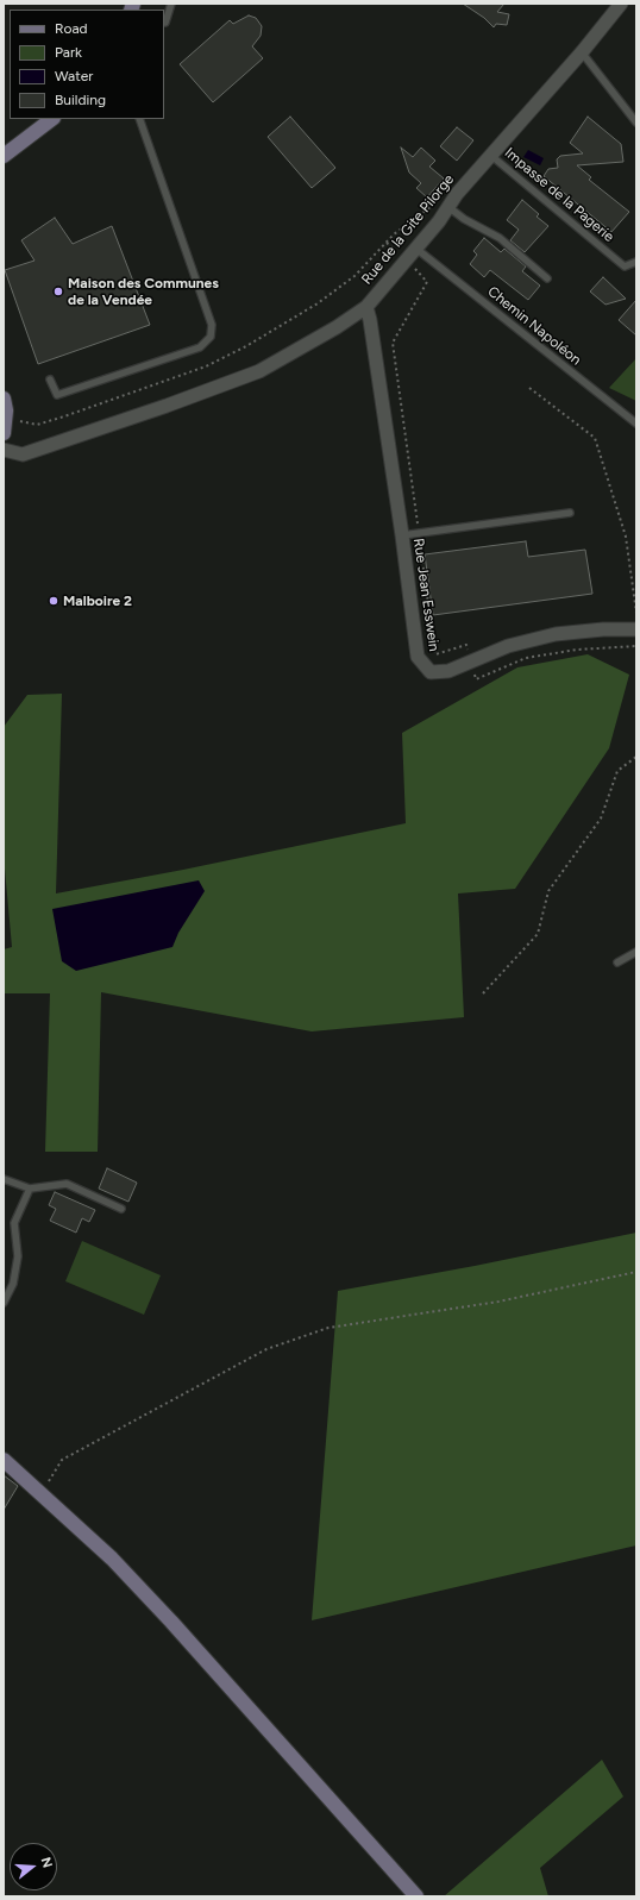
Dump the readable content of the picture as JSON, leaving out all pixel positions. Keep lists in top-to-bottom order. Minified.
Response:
{"streets":{"street":["Rue de la Gite Pilorge","Rue Jean Esswein"],"lane":["Impasse de la Pagerie","Chemin Napoléon"]},"crossings":[["Impasse de la Pagerie","Rue de la Gite Pilorge"],["Rue de la Gite Pilorge","Chemin Napoléon"],["Rue de la Gite Pilorge","Rue Jean Esswein"]],"places":["Maison des Communes de la Vendée","Malboire 2"],"legend":["Road","Park","Water","Building"],"north":"right"}
